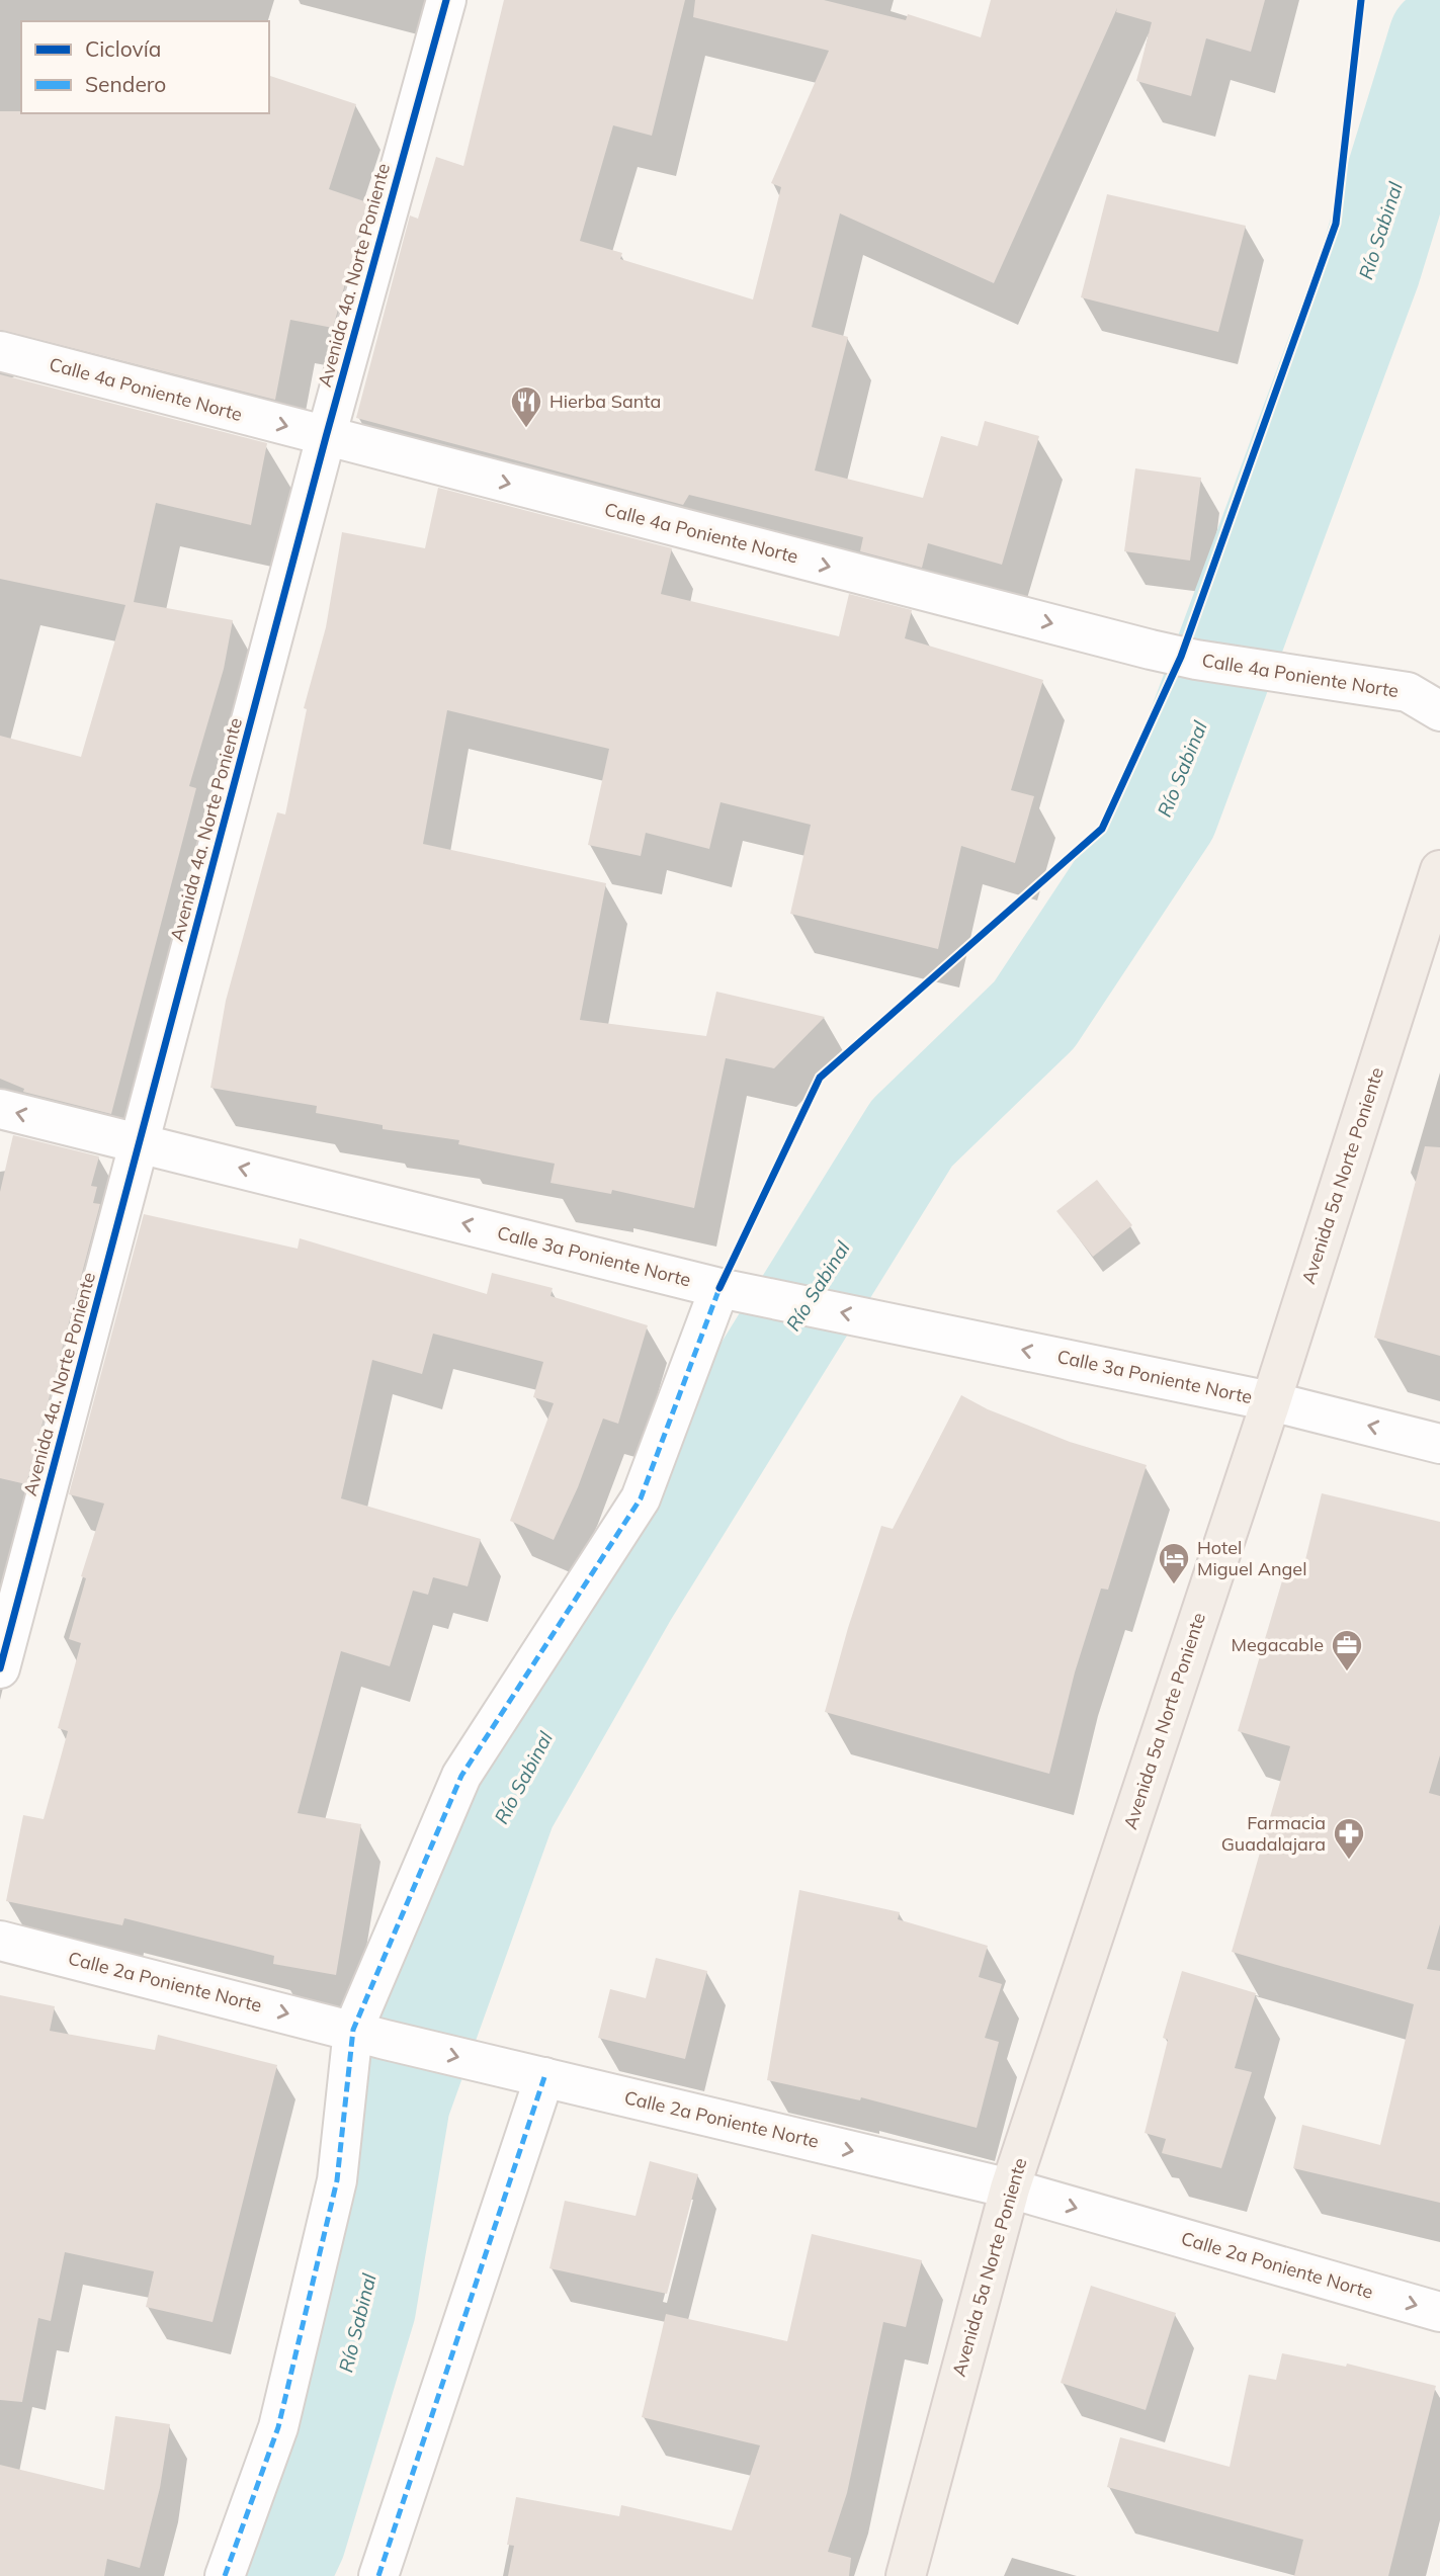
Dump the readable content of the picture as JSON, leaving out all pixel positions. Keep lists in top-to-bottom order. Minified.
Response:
{"streets":{"main road":["Avenida 5a Norte Poniente"],"street":["Avenida 4a. Norte Poniente","Calle 4a Poniente Norte","Calle 3a Poniente Norte","Calle 2a Poniente Norte"]},"crossings":[["Avenida 4a. Norte Poniente","Calle 4a Poniente Norte"],["Avenida 4a. Norte Poniente","Calle 3a Poniente Norte"],["Avenida 5a Norte Poniente","Calle 3a Poniente Norte"],["Avenida 5a Norte Poniente","Calle 2a Poniente Norte"]],"one_way":["Calle 4a Poniente Norte","Calle 3a Poniente Norte","Calle 2a Poniente Norte"],"water":["Río Sabinal"],"places":{"restaurant":["Hierba Santa"],"hotel":["Hotel Miguel Angel"],"office":["Megacable"],"pharmacy":["Farmacia Guadalajara"]},"legend":["Ciclovía","Sendero"]}
